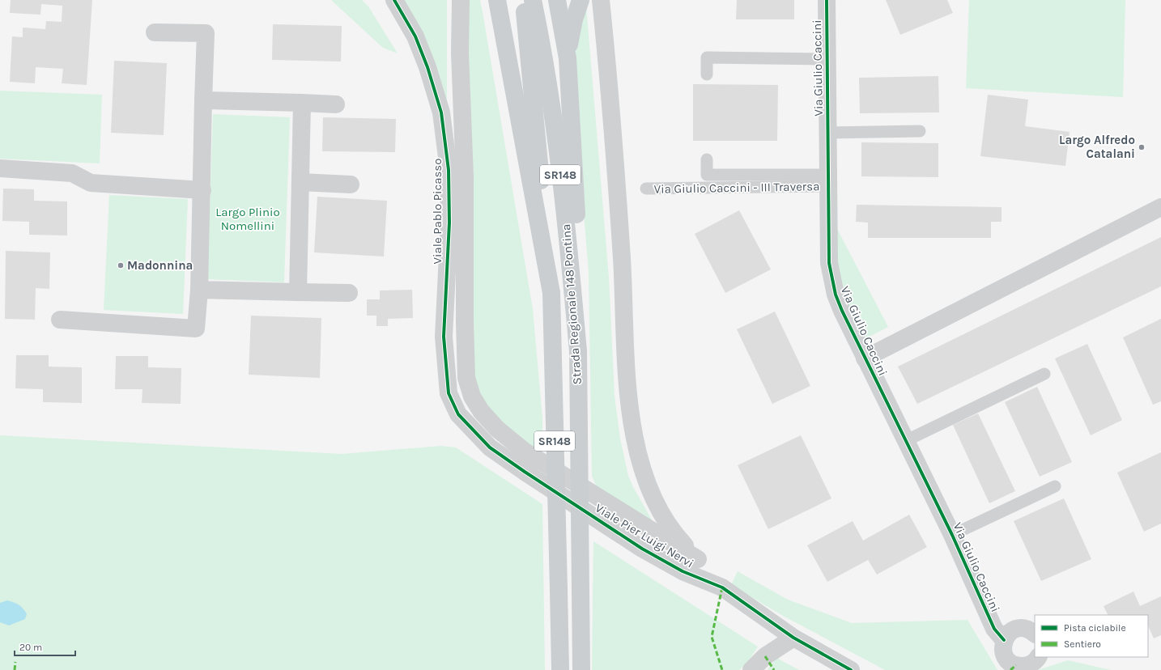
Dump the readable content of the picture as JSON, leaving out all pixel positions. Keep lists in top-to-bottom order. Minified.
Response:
{"streets":{"main road":["SR148","Strada Regionale 148 Pontina"],"street":["Via Giulio Caccini","Viale Pablo Picasso","Viale Pier Luigi Nervi"],"lane":["Via Giulio Caccini - III Traversa"]},"crossings":[["Via Giulio Caccini","Via Giulio Caccini - III Traversa"],["Viale Pablo Picasso","Viale Pier Luigi Nervi"]],"parks":["Largo Plinio Nomellini"],"places":["Largo Alfredo Catalani","Madonnina"],"legend":["Pista ciclabile","Sentiero"],"scale_bar":"20 m"}
